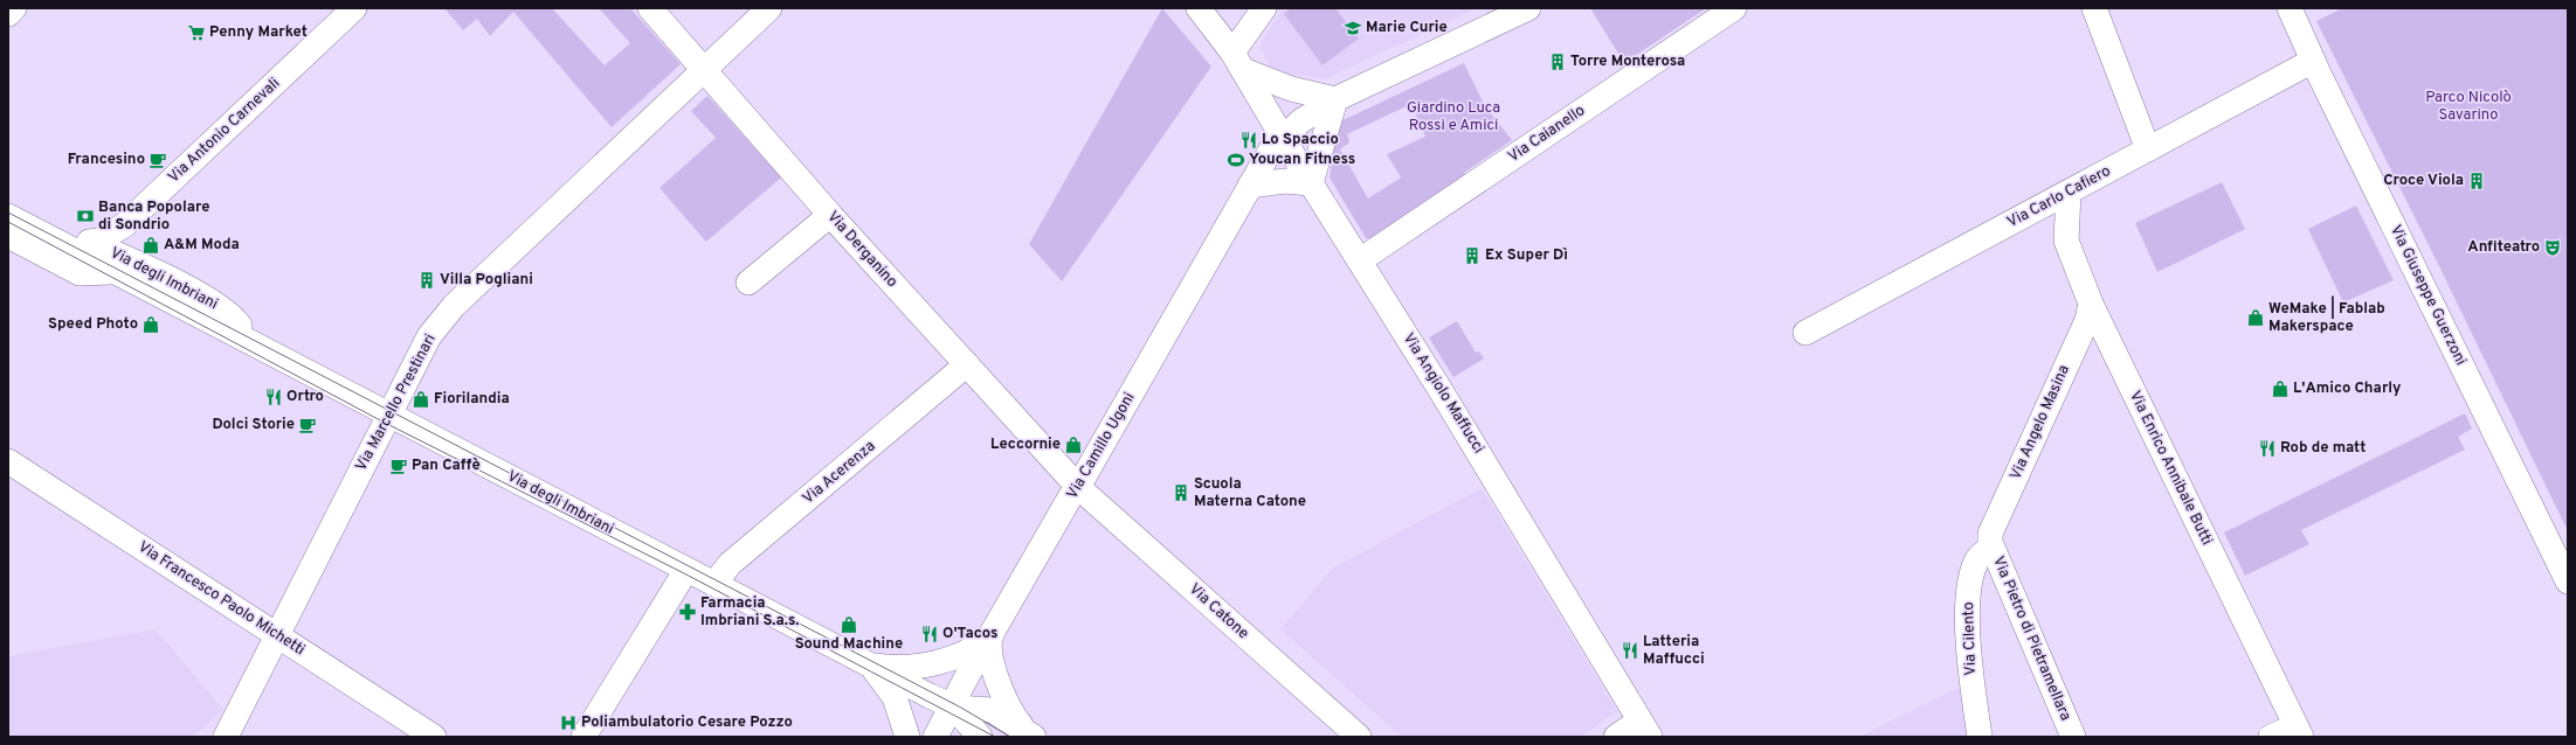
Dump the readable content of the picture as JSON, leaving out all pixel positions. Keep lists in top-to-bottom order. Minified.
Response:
{"streets":{"street":["Via Antonio Carnevali","Via Caianello","Via Carlo Cafiero","Via Derganino","Via degli Imbriani","Via Giuseppe Guerzoni","Via Angiolo Maffucci","Via Marcello Prestinari","Via Angelo Masina","Via Camillo Ugoni","Via Enrico Annibale Butti","Via Acerenza","Via Francesco Paolo Michetti","Via Catone","Via Cilento","Via Pietro di Pietramellara"]},"crossings":[["Via Antonio Carnevali","Via degli Imbriani"],["Via Caianello","Via Angiolo Maffucci"],["Via Carlo Cafiero","Via Giuseppe Guerzoni"],["Via Carlo Cafiero","Via Enrico Annibale Butti"],["Via Derganino","Via Marcello Prestinari"],["Via Derganino","Via Camillo Ugoni"],["Via Derganino","Via Acerenza"],["Via Derganino","Via Catone"],["Via degli Imbriani","Via Marcello Prestinari"],["Via degli Imbriani","Via Camillo Ugoni"],["Via degli Imbriani","Via Acerenza"],["Via Angiolo Maffucci","Via Camillo Ugoni"],["Via Marcello Prestinari","Via Francesco Paolo Michetti"],["Via Angelo Masina","Via Enrico Annibale Butti"],["Via Angelo Masina","Via Cilento"],["Via Angelo Masina","Via Pietro di Pietramellara"],["Via Camillo Ugoni","Via Catone"],["Via Cilento","Via Pietro di Pietramellara"]],"parks":["Parco Nicolò Savarino","Giardino Luca Rossi e Amici"],"places":{"school or university":["Marie Curie"],"supermarket":["Penny Market"],"building":["Torre Monterosa","Croce Viola","Ex Super Dì","Villa Pogliani","Scuola Materna Catone"],"restaurant":["Lo Spaccio","Ortro","Rob de matt","O'Tacos","Latteria Maffucci"],"cafe":["Francesino","Dolci Storie","Pan Caffè"],"sports":["Youcan Fitness"],"bank":["Banca Popolare di Sondrio"],"shop":["A&M Moda","WeMake | Fablab Makerspace","Speed Photo","L'Amico Charly","Fiorilandia","Leccornie","Sound Machine"],"theatre":["Anfiteatro"],"pharmacy":["Farmacia Imbriani S.a.s."],"hospital":["Poliambulatorio Cesare Pozzo"]}}
